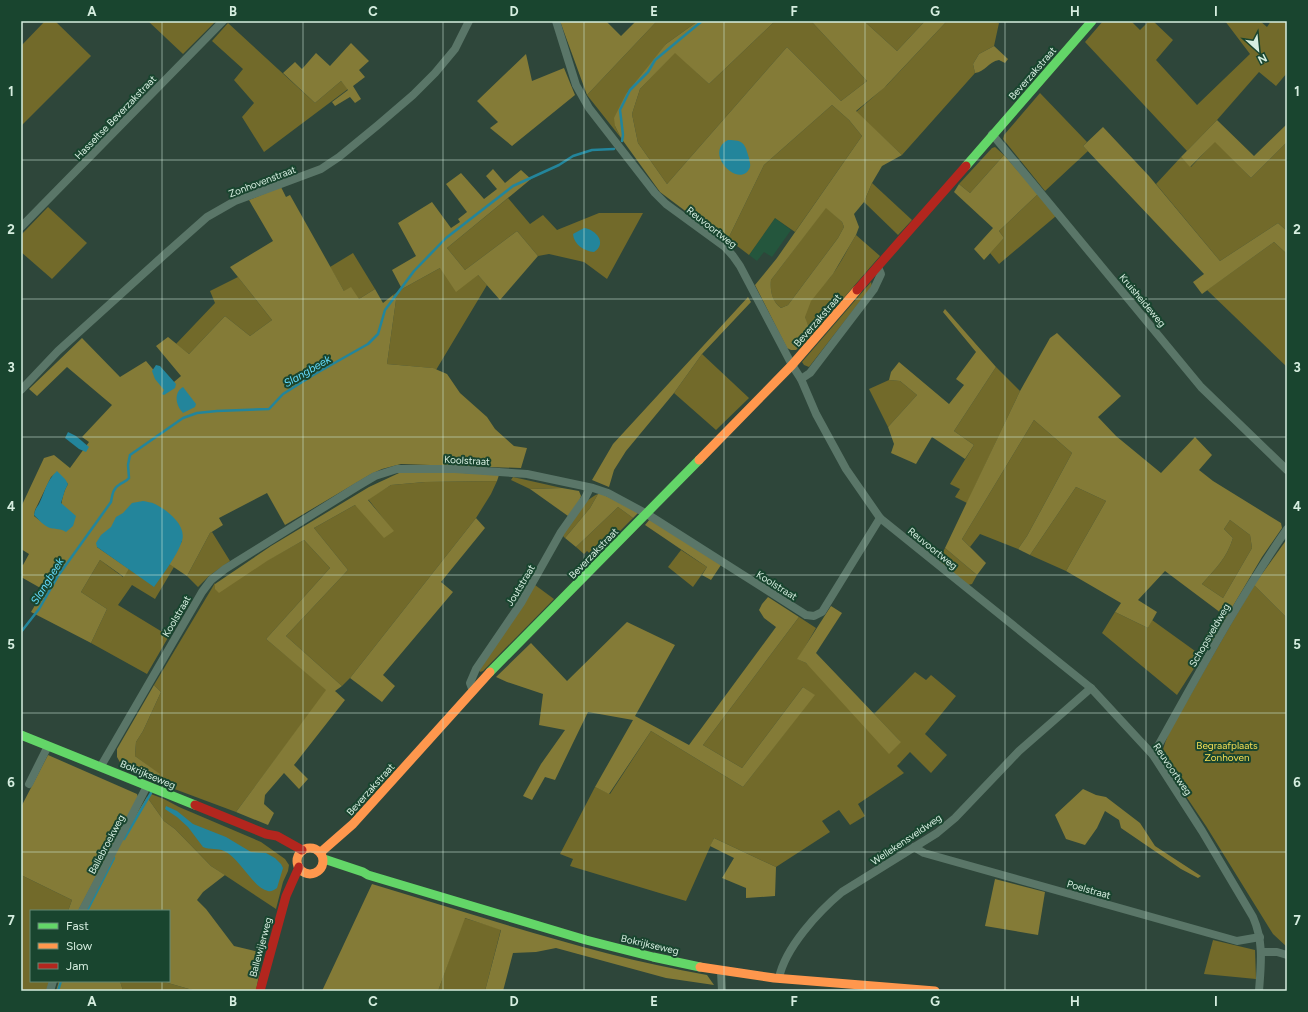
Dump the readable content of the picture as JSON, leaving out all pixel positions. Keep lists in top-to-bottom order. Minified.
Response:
{"streets":{"street":["Beverzakstraat","Hasseltse Beverzakstraat","Zonhovenstraat","Reuvoortweg","Kruisheideweg","Koolstraat","Joutstraat","Schopsveldweg","Bokrijkseweg","Wellekensveldweg","Ballebroekweg","Poelstraat","Ballewijerweg"]},"crossings":[["Beverzakstraat","Reuvoortweg"],["Beverzakstraat","Kruisheideweg"],["Beverzakstraat","Koolstraat"],["Beverzakstraat","Joutstraat"],["Beverzakstraat","Bokrijkseweg"],["Beverzakstraat","Ballewijerweg"],["Reuvoortweg","Koolstraat"],["Reuvoortweg","Schopsveldweg"],["Reuvoortweg","Wellekensveldweg"],["Reuvoortweg","Poelstraat"],["Koolstraat","Joutstraat"],["Koolstraat","Bokrijkseweg"],["Bokrijkseweg","Wellekensveldweg"],["Bokrijkseweg","Ballebroekweg"],["Bokrijkseweg","Ballewijerweg"],["Wellekensveldweg","Poelstraat"]],"water":["Slangbeek"],"parks":["Begraafplaats Zonhoven"],"legend":["Fast","Slow","Jam"],"north":"bottom right","grid":{"columns":["A","B","C","D","E","F","G","H","I"],"rows":["1","2","3","4","5","6","7"]}}
